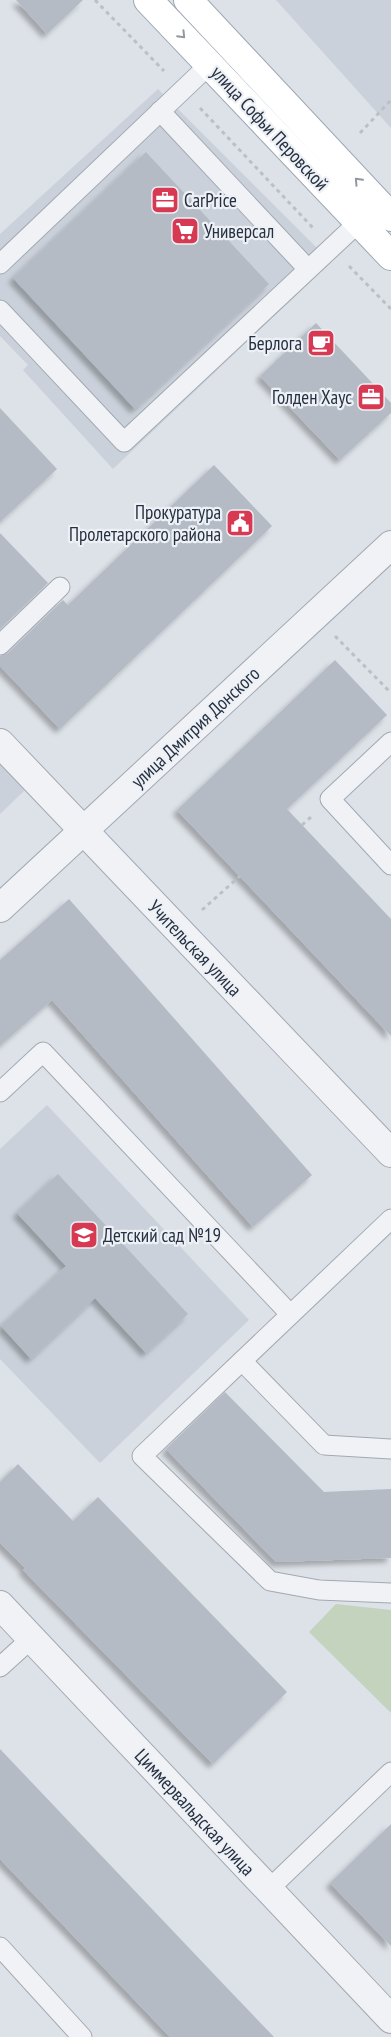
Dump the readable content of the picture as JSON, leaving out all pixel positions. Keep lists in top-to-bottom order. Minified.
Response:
{"streets":{"main road":["улица Софьи Перовской"],"street":["улица Дмитрия Донского","Учительская улица","Циммервальдская улица"]},"crossings":[["улица Дмитрия Донского","Учительская улица"]],"places":{"office":["CarPrice","Голден Хаус"],"supermarket":["Универсал"],"cafe":["Берлога"],"public building":["Прокуратура Пролетарского района"],"school or university":["Детский сад №19"]}}
